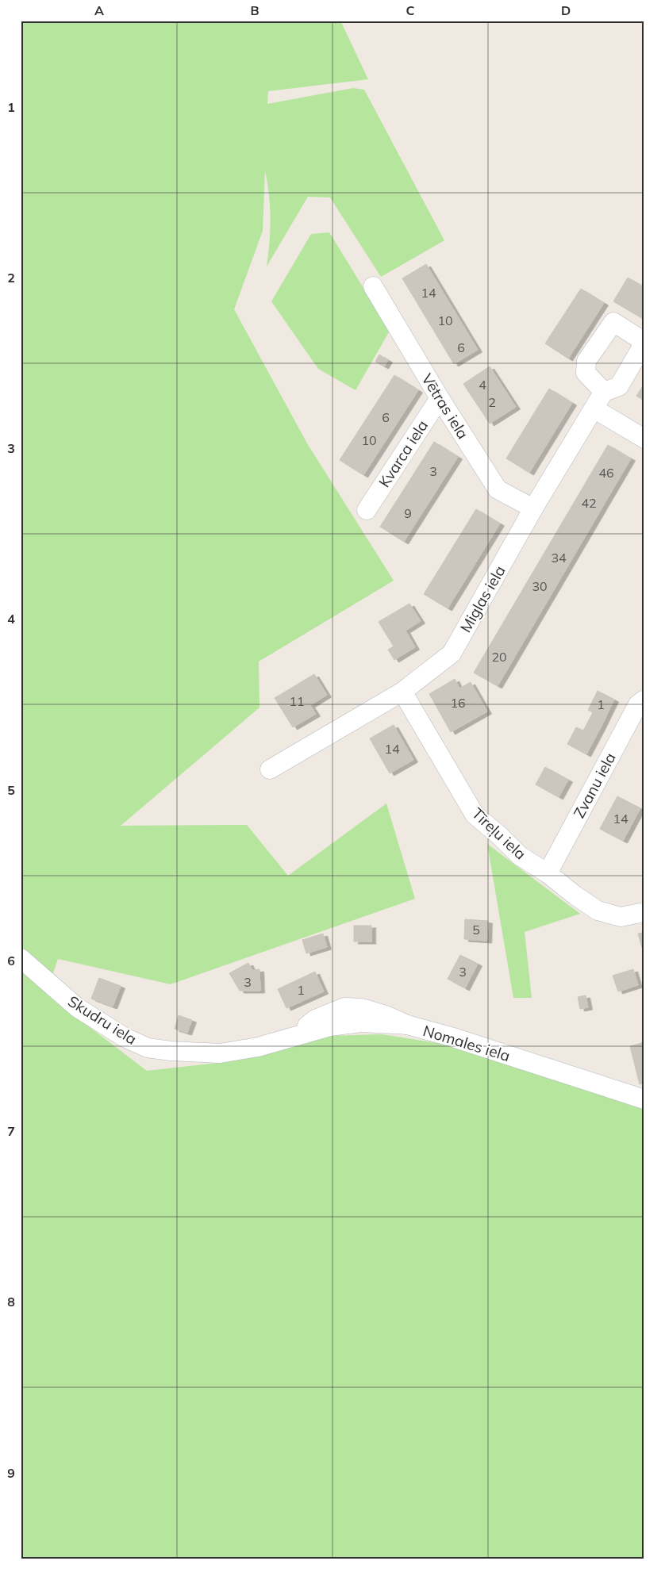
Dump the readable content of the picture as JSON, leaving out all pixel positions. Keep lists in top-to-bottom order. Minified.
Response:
{"streets":{"street":["Vētras iela","Kvarca iela","Miglas iela","Zvanu iela","Tīreļu iela","Skudru iela","Nomales iela"]},"crossings":[["Vētras iela","Kvarca iela"],["Vētras iela","Miglas iela"],["Miglas iela","Tīreļu iela"],["Zvanu iela","Tīreļu iela"],["Skudru iela","Nomales iela"]],"house_numbers":["14","10","6","4","2","6","10","3","46","42","9","34","30","20","11","16","1","14","14","5","3","3","1"],"grid":{"columns":["A","B","C","D"],"rows":["1","2","3","4","5","6","7","8","9"]}}
